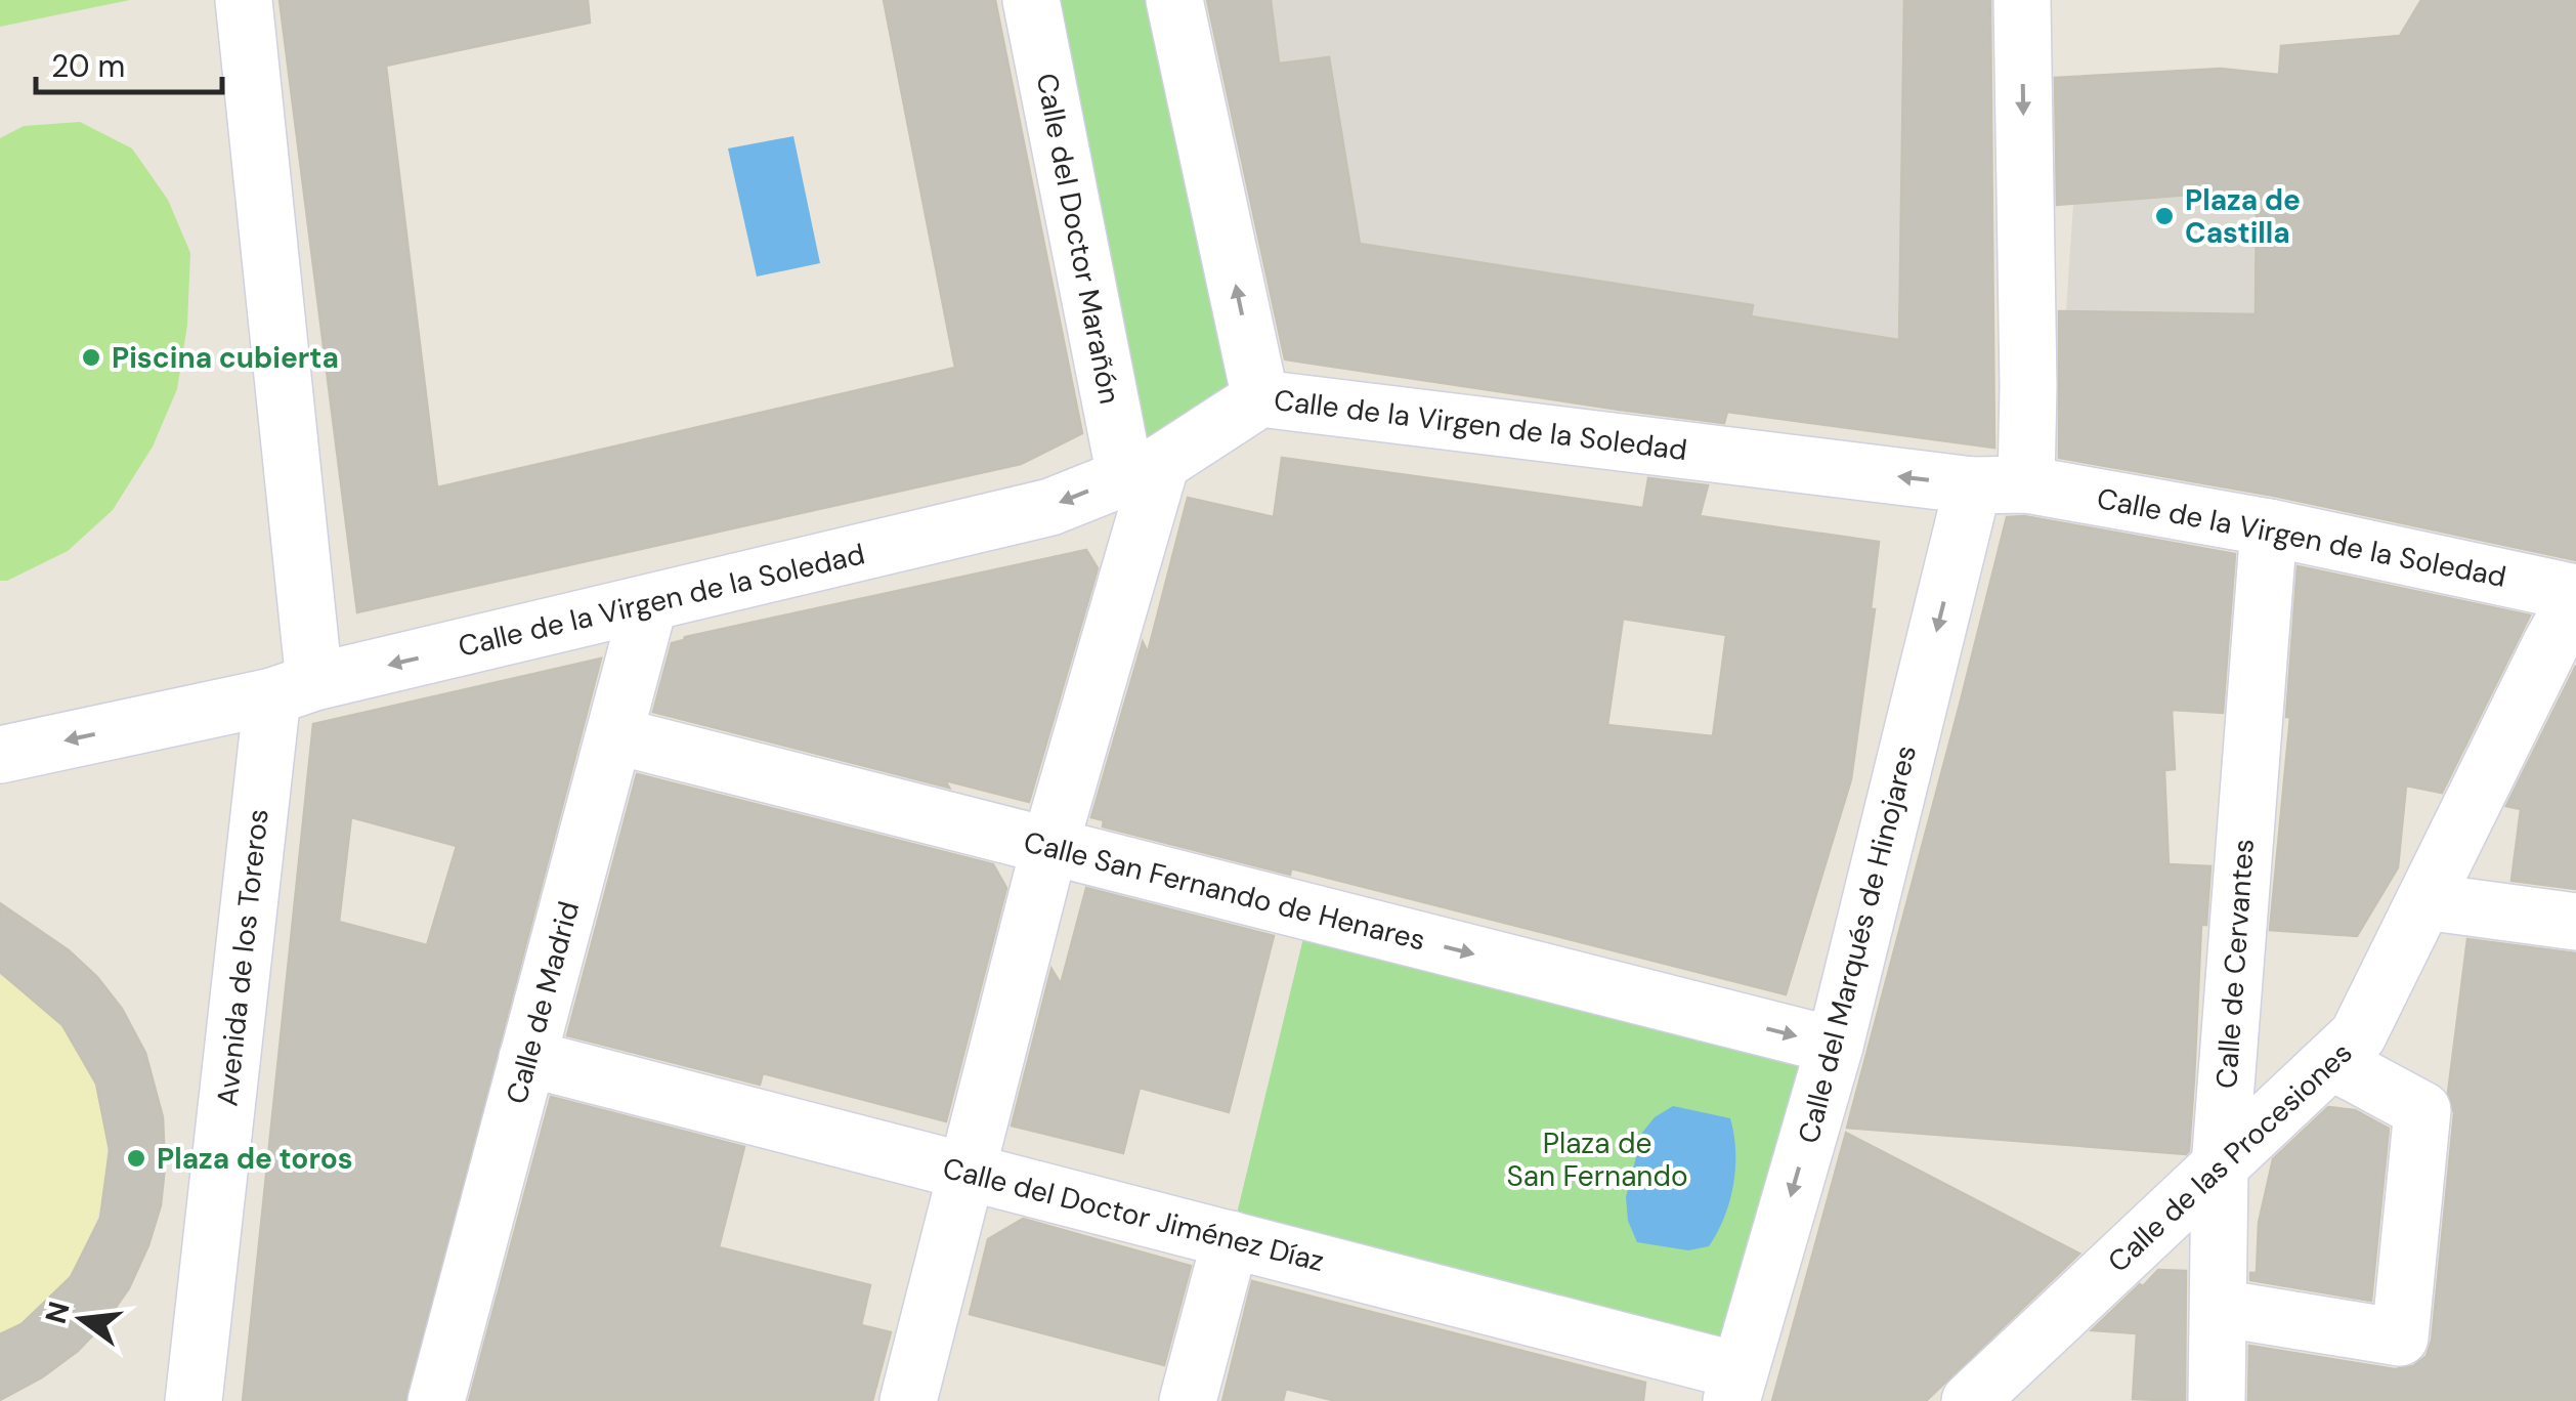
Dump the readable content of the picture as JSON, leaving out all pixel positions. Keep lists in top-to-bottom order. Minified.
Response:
{"streets":{"street":["Calle del Doctor Marañón","Calle de la Virgen de la Soledad","Calle San Fernando de Henares","Calle del Marqués de Hinojares","Avenida de los Toreros","Calle de Cervantes","Calle de Madrid","Calle de las Procesiones","Calle del Doctor Jiménez Díaz"]},"crossings":[["Calle del Doctor Marañón","Calle de la Virgen de la Soledad"],["Calle del Doctor Marañón","Calle San Fernando de Henares"],["Calle del Doctor Marañón","Calle del Doctor Jiménez Díaz"],["Calle de la Virgen de la Soledad","Calle del Marqués de Hinojares"],["Calle de la Virgen de la Soledad","Avenida de los Toreros"],["Calle de la Virgen de la Soledad","Calle de Cervantes"],["Calle de la Virgen de la Soledad","Calle de Madrid"],["Calle de la Virgen de la Soledad","Calle de las Procesiones"],["Calle San Fernando de Henares","Calle del Marqués de Hinojares"],["Calle San Fernando de Henares","Calle de Madrid"],["Calle del Marqués de Hinojares","Calle del Doctor Jiménez Díaz"],["Calle de Cervantes","Calle de las Procesiones"],["Calle de Madrid","Calle del Doctor Jiménez Díaz"]],"one_way":["Calle de la Virgen de la Soledad","Calle San Fernando de Henares","Calle del Marqués de Hinojares"],"parks":["Plaza de San Fernando"],"places":["Plaza de Castilla","Piscina cubierta","Plaza de toros"],"scale_bar":"20 m","north":"left"}
